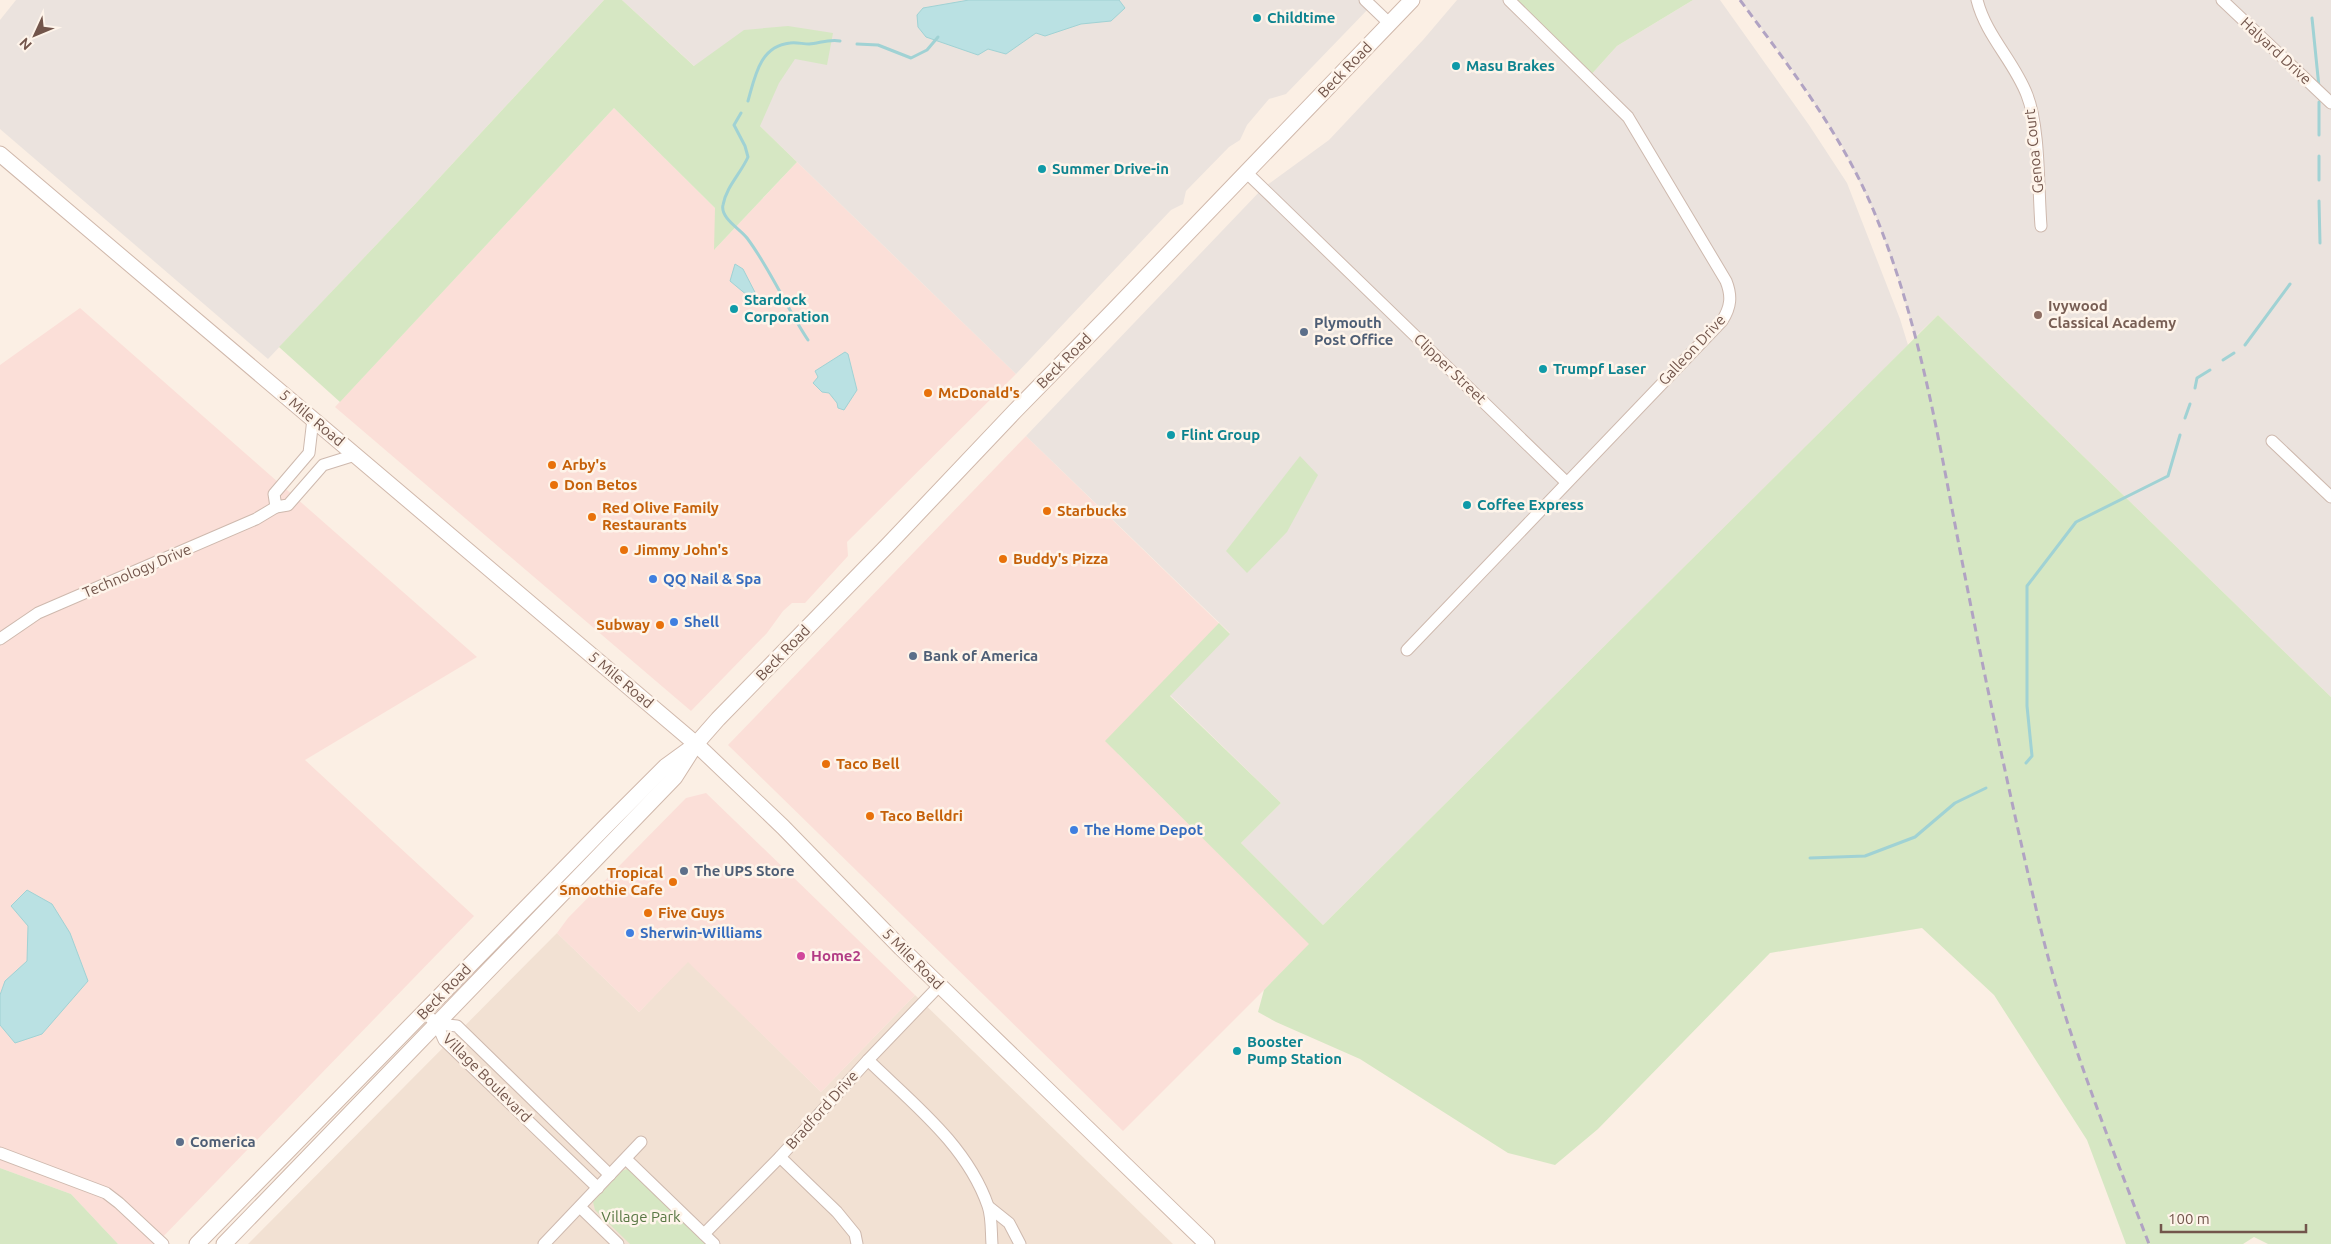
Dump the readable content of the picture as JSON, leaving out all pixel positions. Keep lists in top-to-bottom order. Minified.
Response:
{"streets":{"main road":["Beck Road","5 Mile Road"],"street":["Halyard Drive","Genoa Court","Galleon Drive","Clipper Street","Technology Drive","Village Boulevard","Bradford Drive"]},"crossings":[["Beck Road","Clipper Street"],["Beck Road","5 Mile Road"],["Beck Road","Village Boulevard"],["Galleon Drive","Clipper Street"],["5 Mile Road","Technology Drive"],["5 Mile Road","Bradford Drive"]],"parks":["Village Park"],"places":["Childtime","Masu Brakes","Summer Drive-in","Stardock Corporation","Ivywood Classical Academy","Plymouth Post Office","Trumpf Laser","McDonald's","Flint Group","Arby's","Don Betos","Coffee Express","Starbucks","Red Olive Family Restaurants","Jimmy John's","Buddy's Pizza","QQ Nail & Spa","Shell","Subway","Bank of America","Taco Bell","Taco Belldri","The Home Depot","The UPS Store","Tropical Smoothie Cafe","Five Guys","Sherwin-Williams","Home2","Booster Pump Station","Comerica"],"scale_bar":"100 m","north":"bottom left"}
